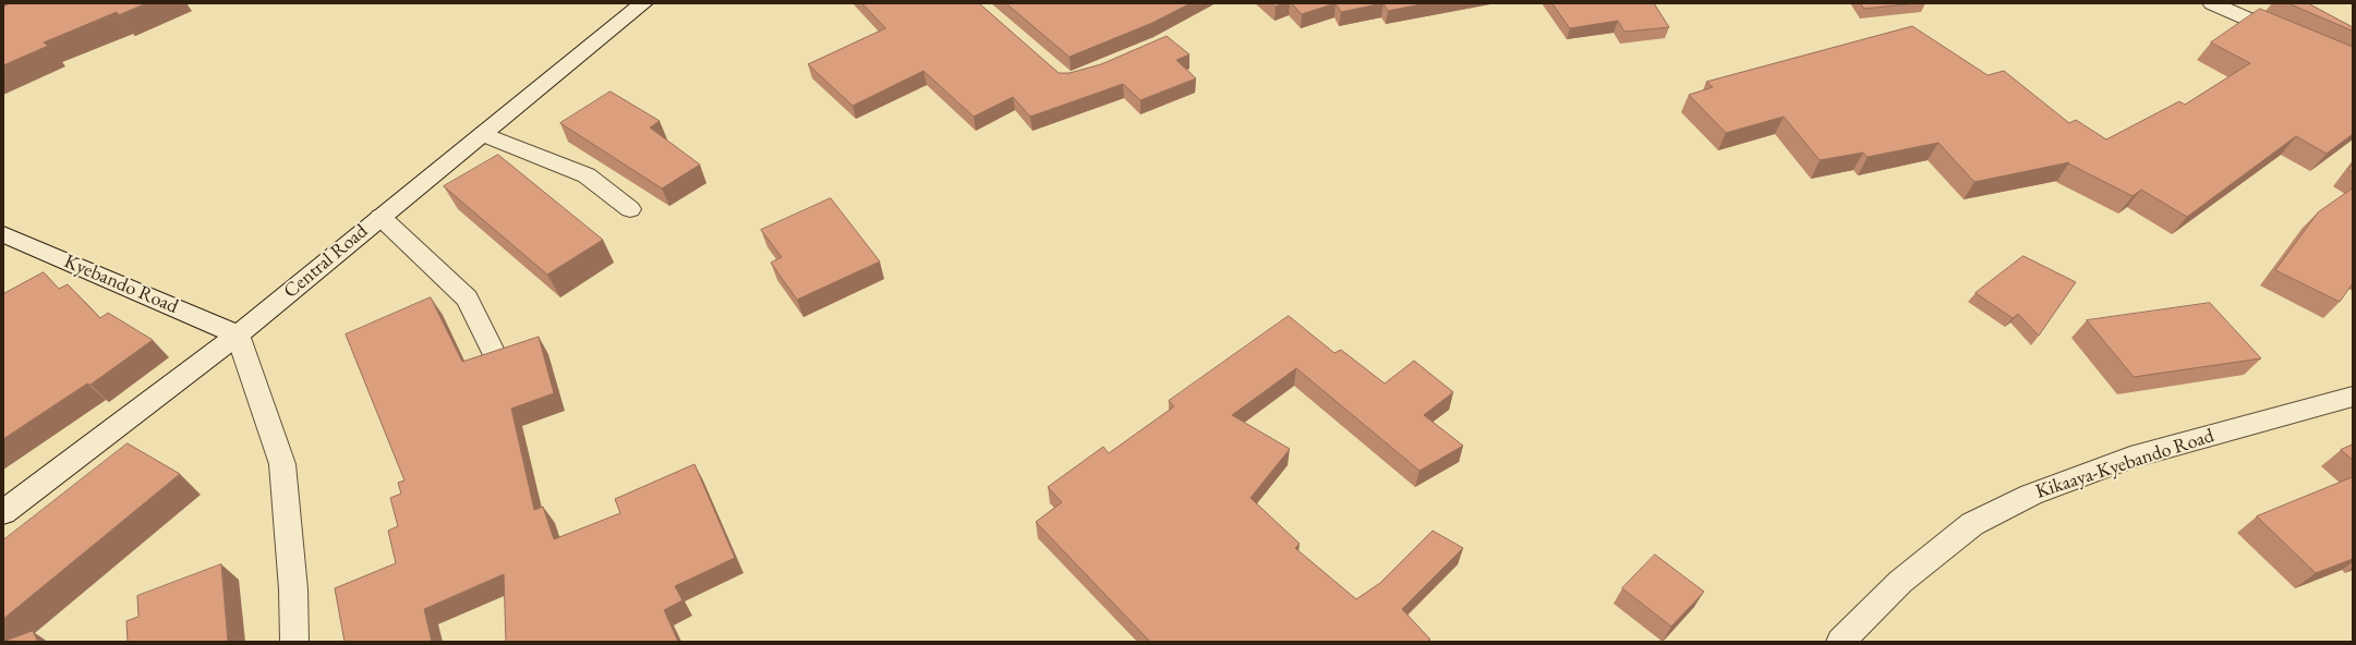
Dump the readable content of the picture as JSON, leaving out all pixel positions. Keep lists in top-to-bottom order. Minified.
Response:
{"streets":{"street":["Central Road","Kyebando Road","Kikaaya-Kyebando Road"]},"crossings":[["Central Road","Kyebando Road"]]}
